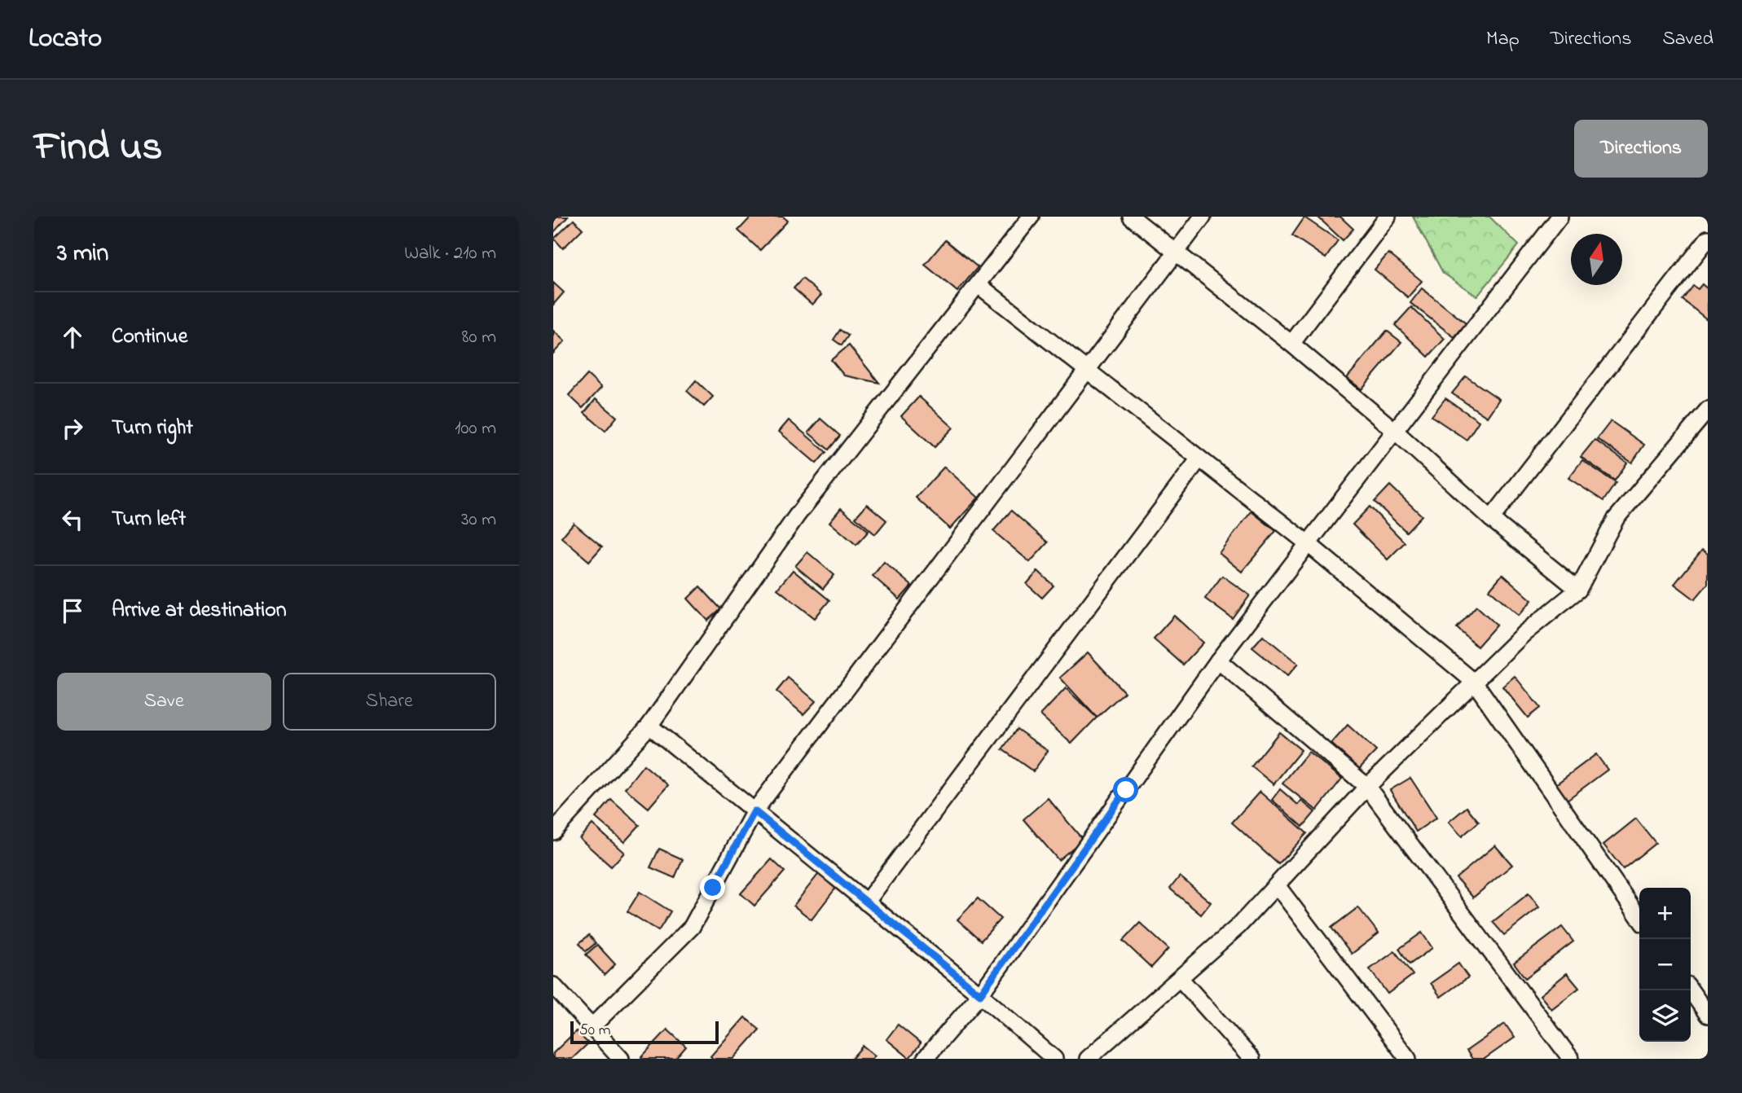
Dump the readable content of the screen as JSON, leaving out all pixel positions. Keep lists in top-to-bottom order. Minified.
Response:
{"scale_bar":"50 m","north":"top","page":{"header":"Locato","nav":["Map","Directions","Saved"],"title":"Find us","buttons":["Directions",["Save","Share"]],"heading":["3 min","Walk · 210 m"],"list":[["Continue","80 m"],["Turn right","100 m"],["Turn left","30 m"],"Arrive at destination"],"map_buttons":["+","−"],"scale":"50 m"}}
